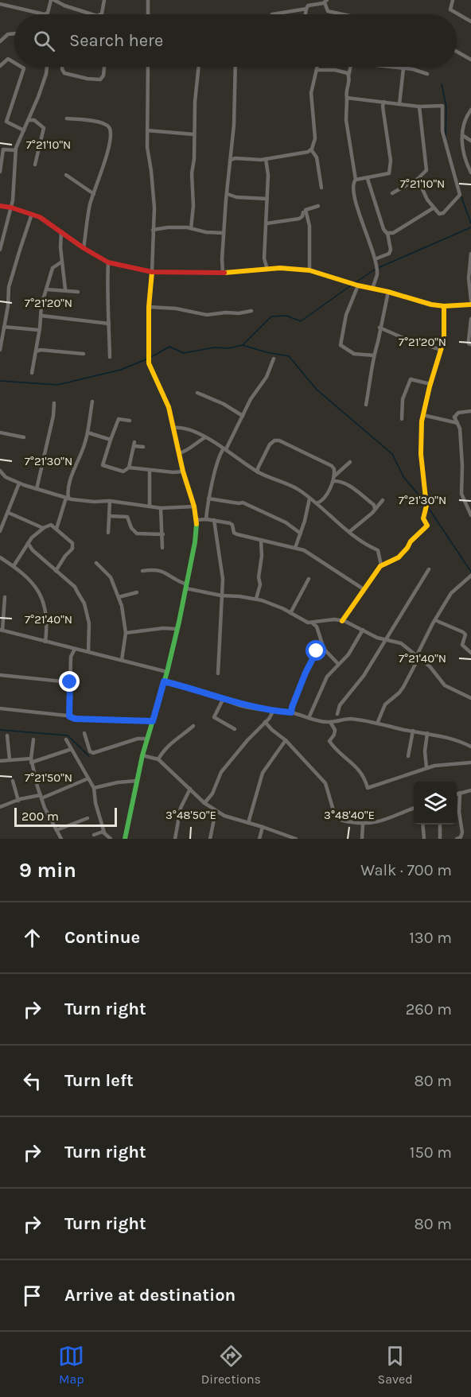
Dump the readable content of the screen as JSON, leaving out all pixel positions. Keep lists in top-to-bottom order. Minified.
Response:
{"scale_bar":"200 m","page":{"search":"Search here","scale":"200 m","heading":["9 min","Walk · 700 m"],"list":[["Continue","130 m"],["Turn right","260 m"],["Turn left","80 m"],["Turn right","150 m"],["Turn right","80 m"],"Arrive at destination"],"nav":["Map","Directions","Saved"]},"coordinates":["7°21'10\"N","7°21'20\"N","7°21'30\"N","7°21'40\"N","7°21'50\"N","3°48'50\"E","3°48'40\"E"]}
